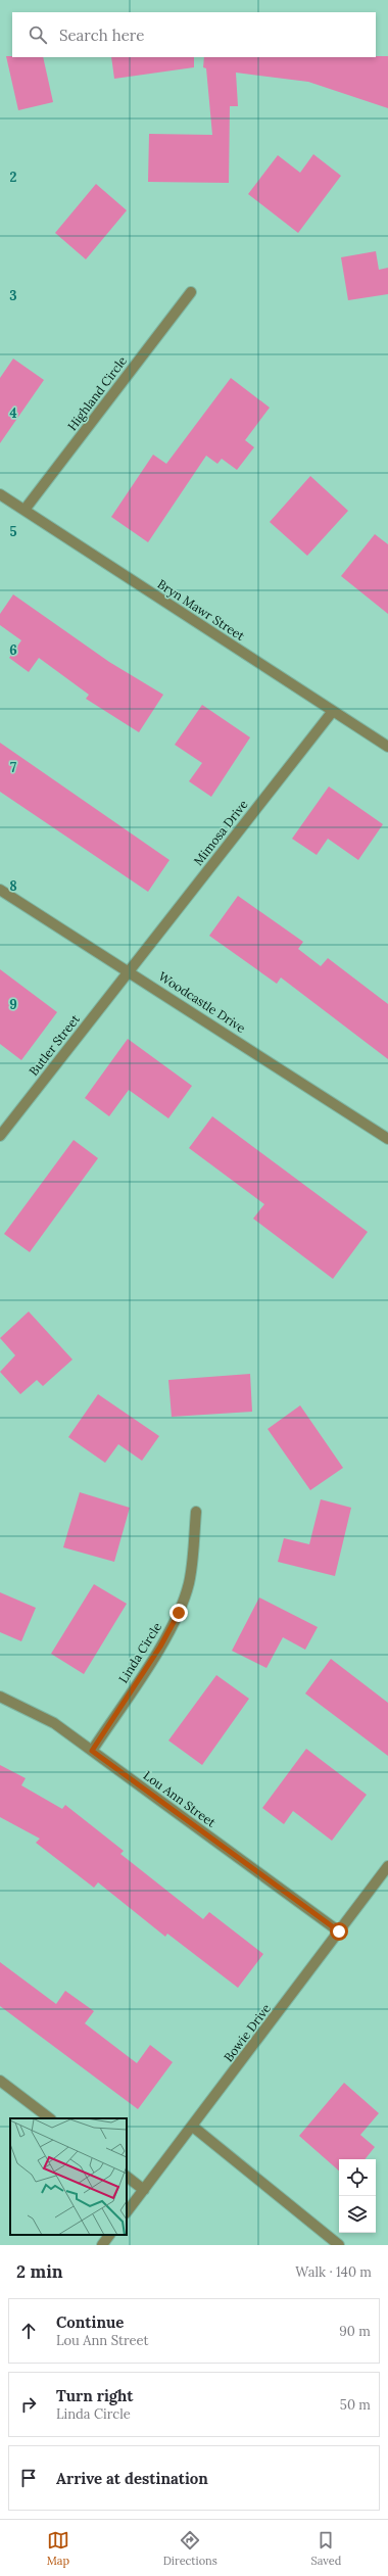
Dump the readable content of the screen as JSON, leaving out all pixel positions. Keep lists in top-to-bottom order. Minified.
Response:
{"streets":{"street":["Highland Circle","Bryn Mawr Street","Mimosa Drive","Woodcastle Drive","Butler Street","Linda Circle","Lou Ann Street","Bowie Drive"]},"crossings":[["Highland Circle","Bryn Mawr Street"],["Bryn Mawr Street","Mimosa Drive"],["Mimosa Drive","Woodcastle Drive"],["Mimosa Drive","Butler Street"],["Woodcastle Drive","Butler Street"],["Linda Circle","Lou Ann Street"],["Lou Ann Street","Bowie Drive"]],"page":{"search":"Search here","heading":["2 min","Walk · 140 m"],"list":[["Continue","Lou Ann Street","90 m"],["Turn right","Linda Circle","50 m"],"Arrive at destination"],"nav":["Map","Directions","Saved"]},"grid":{"rows":["2","3","4","5","6","7","8","9"]}}
